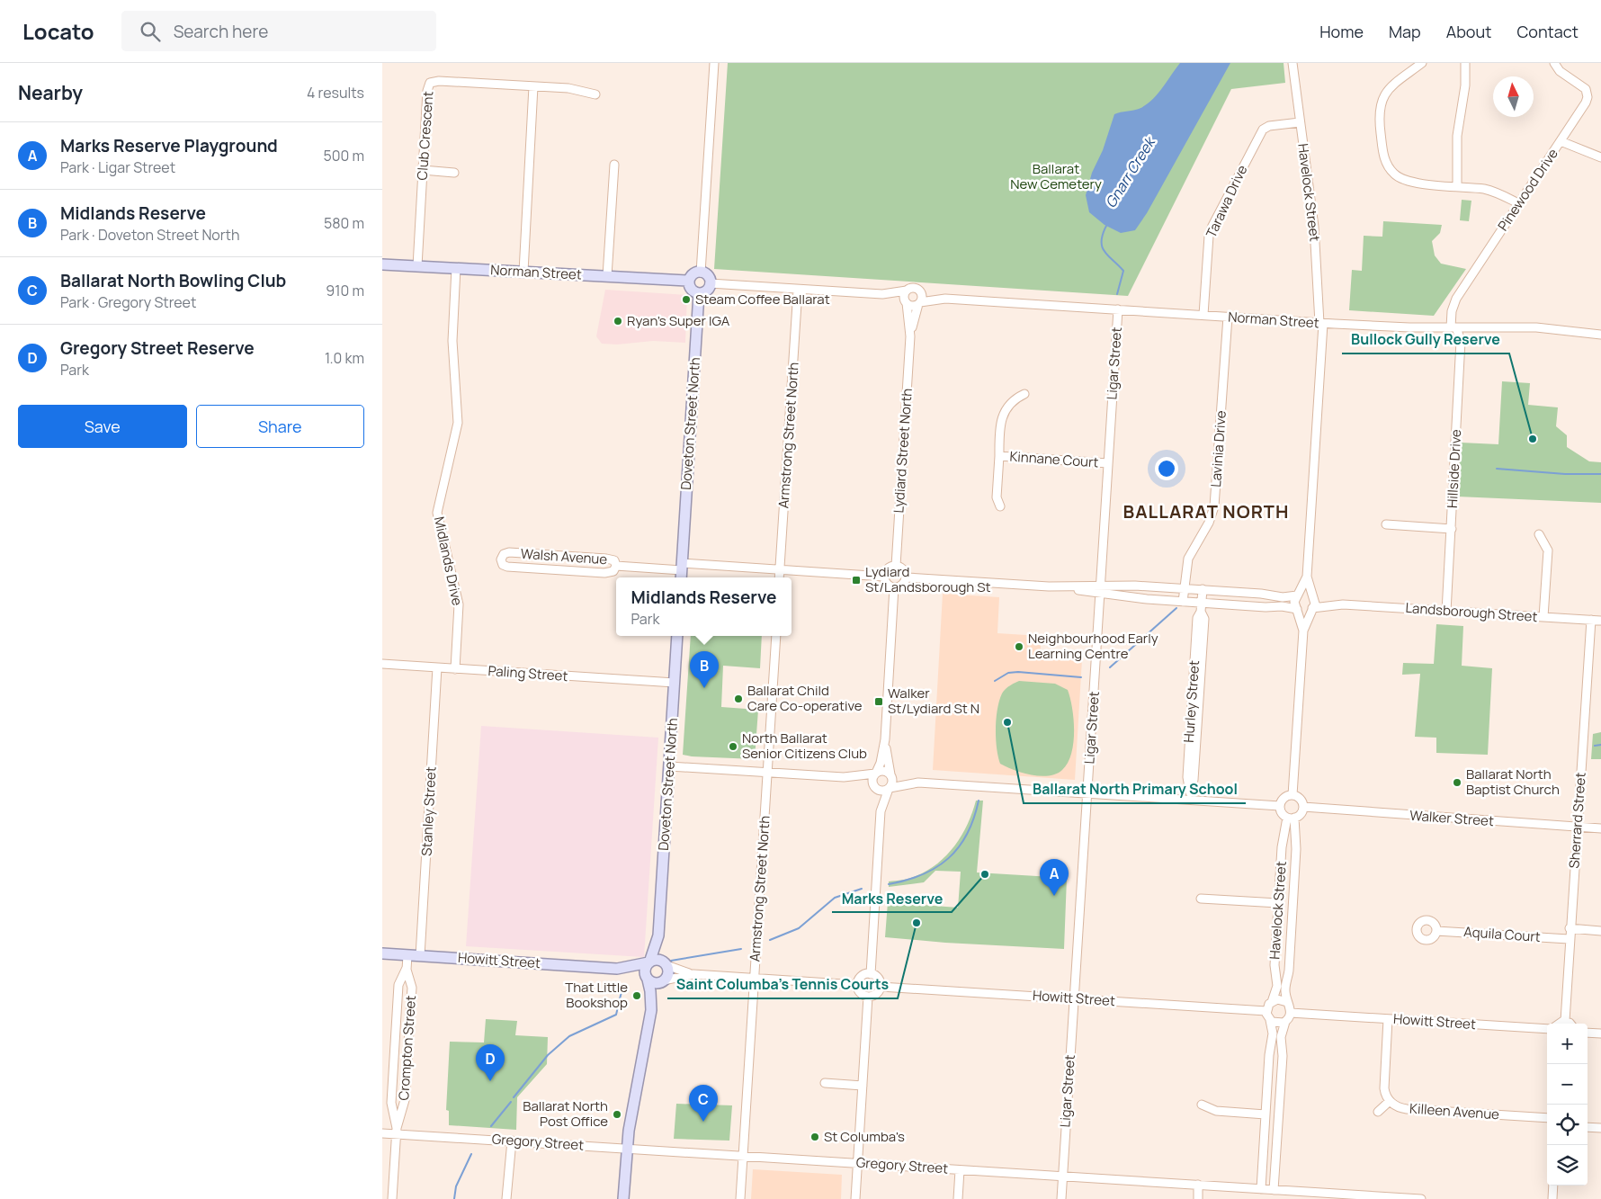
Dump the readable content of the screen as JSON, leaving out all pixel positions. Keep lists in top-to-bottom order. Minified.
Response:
{"streets":{"main road":["Norman Street","Doveton Street North","Howitt Street"],"street":["Club Crescent","Pinewood Drive","Havelock Street","Tarawa Drive","Ligar Street","Armstrong Street North","Lavinia Drive","Lydiard Street North","Kinnane Court","Hillside Drive","Walsh Avenue","Midlands Drive","Landsborough Street","Paling Street","Hurley Street","Stanley Street","Walker Street","Sherrard Street","Aquila Court","Crompton Street","Killeen Avenue","Gregory Street"]},"crossings":[["Club Crescent","Norman Street"],["Pinewood Drive","Norman Street"],["Pinewood Drive","Hillside Drive"],["Havelock Street","Tarawa Drive"],["Havelock Street","Norman Street"],["Havelock Street","Landsborough Street"],["Havelock Street","Walker Street"],["Havelock Street","Howitt Street"],["Tarawa Drive","Norman Street"],["Norman Street","Ligar Street"],["Norman Street","Doveton Street North"],["Norman Street","Lavinia Drive"],["Norman Street","Lydiard Street North"],["Norman Street","Hillside Drive"],["Norman Street","Midlands Drive"],["Ligar Street","Kinnane Court"],["Ligar Street","Howitt Street"],["Ligar Street","Gregory Street"],["Doveton Street North","Walsh Avenue"],["Doveton Street North","Paling Street"],["Doveton Street North","Howitt Street"],["Armstrong Street North","Gregory Street"],["Hillside Drive","Landsborough Street"],["Midlands Drive","Paling Street"],["Landsborough Street","Sherrard Street"],["Paling Street","Stanley Street"],["Stanley Street","Howitt Street"],["Walker Street","Sherrard Street"],["Sherrard Street","Aquila Court"],["Howitt Street","Crompton Street"],["Crompton Street","Gregory Street"]],"districts":["BALLARAT NORTH"],"water":["Gnarr Creek"],"parks":["Ballarat New Cemetery"],"places":{"other":["Steam Coffee Ballarat","Ryan's Super IGA","Bullock Gully Reserve","Neighbourhood Early Learning Centre","Ballarat Child Care Co-operative","Ballarat North Primary School","North Ballarat Senior Citizens Club","Ballarat North Baptist Church","Marks Reserve","Saint Columba's Tennis Courts","That Little Bookshop","Ballarat North Post Office","St Columba's"],"transit":["Lydiard St/Landsborough St","Walker St/Lydiard St N"]},"north":"top","page":{"header":"Locato","search":"Search here","nav":["Home","Map","About","Contact"],"heading":["Nearby","4 results"],"list":[{"mark":"A","name":"Marks Reserve Playground","note":"Park · Ligar Street","value":"500 m"},{"mark":"B","name":"Midlands Reserve","note":"Park · Doveton Street North","value":"580 m"},{"mark":"C","name":"Ballarat North Bowling Club","note":"Park · Gregory Street","value":"910 m"},{"mark":"D","name":"Gregory Street Reserve","note":"Park","value":"1.0 km"}],"buttons":["Save","Share"],"popup":["Midlands Reserve","Park"],"pins":["B","A","D","C"],"map_buttons":["+","−"]}}
